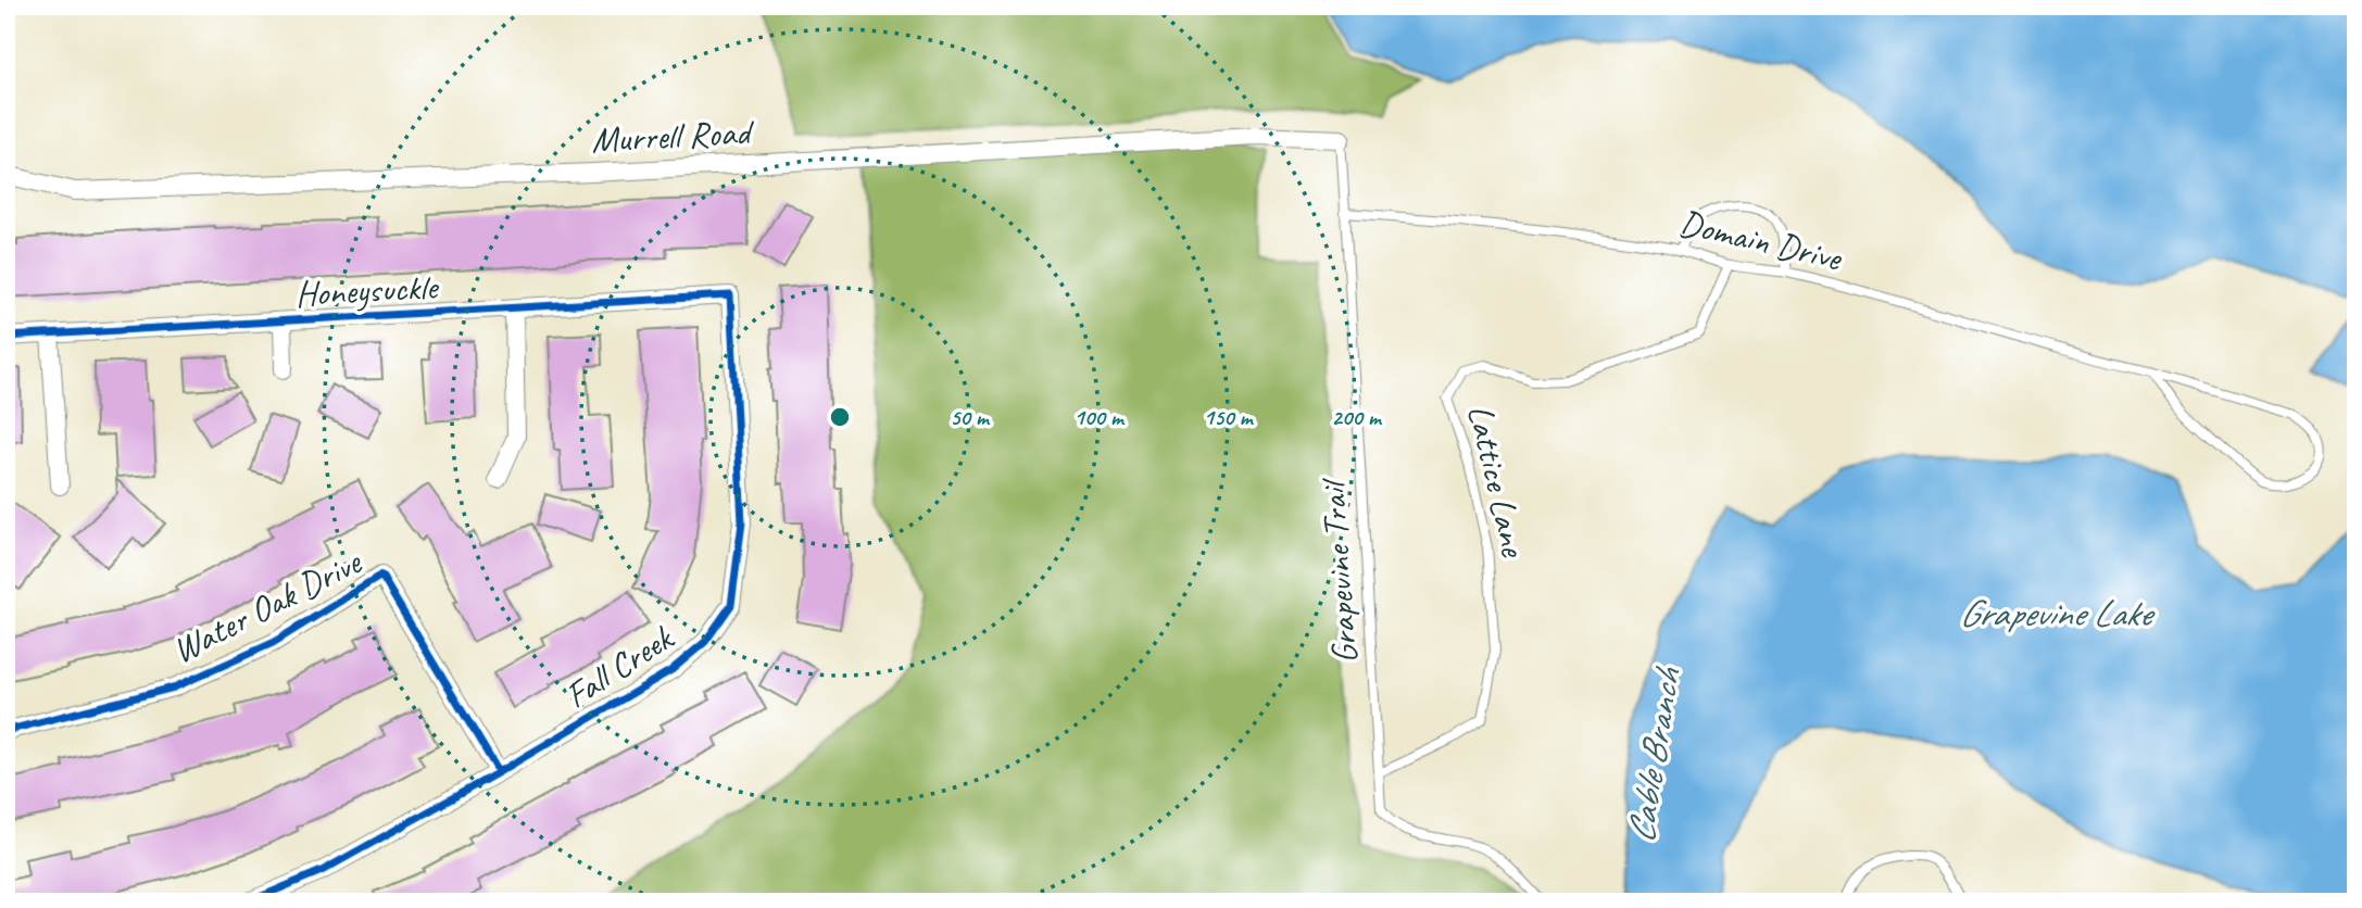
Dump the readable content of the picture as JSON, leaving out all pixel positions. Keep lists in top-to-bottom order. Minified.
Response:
{"streets":{"street":["Murrell Road","Honeysuckle","Water Oak Drive","Fall Creek"],"lane":["Domain Drive","Lattice Lane","Grapevine Trail"]},"crossings":[["Murrell Road","Grapevine Trail"],["Domain Drive","Lattice Lane"],["Domain Drive","Grapevine Trail"],["Honeysuckle","Fall Creek"],["Lattice Lane","Grapevine Trail"],["Water Oak Drive","Fall Creek"]],"water":["Grapevine Lake","Cable Branch"],"rings":["50 m","100 m","150 m","200 m"]}
